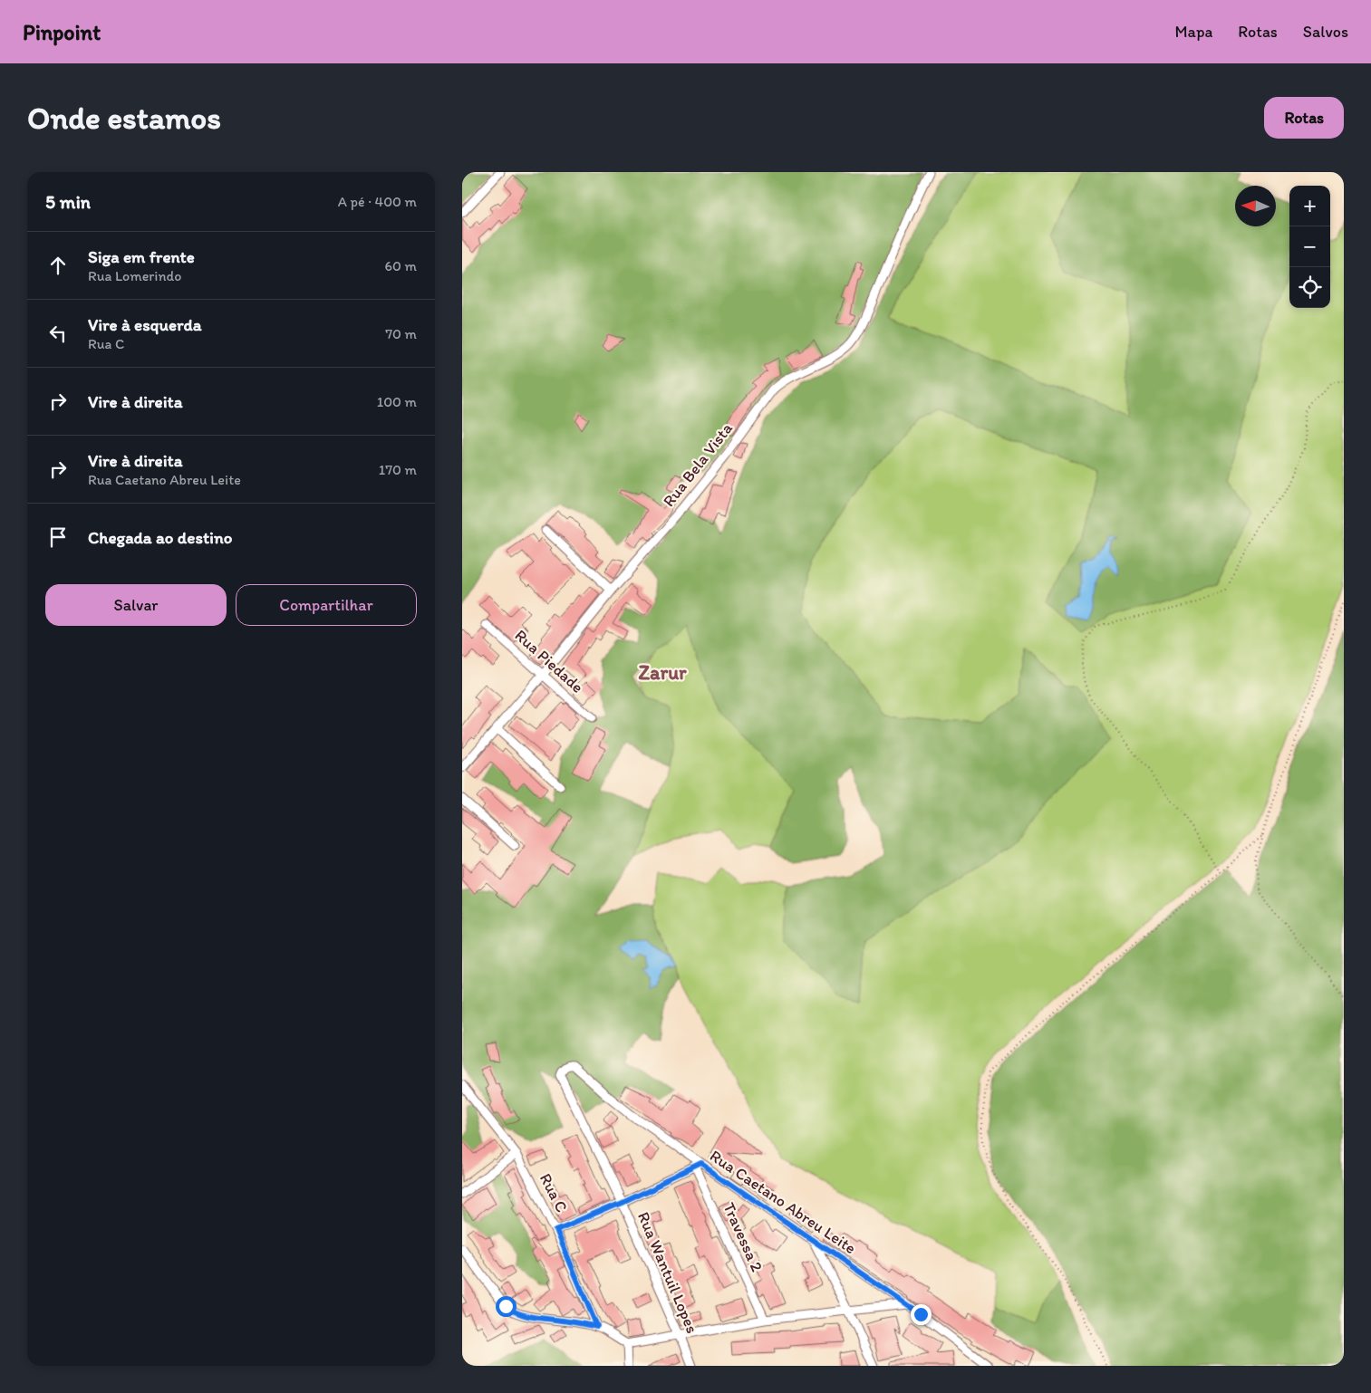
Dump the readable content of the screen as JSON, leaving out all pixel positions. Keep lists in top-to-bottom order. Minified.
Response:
{"streets":{"street":["Rua Bela Vista","Rua Piedade","Rua C","Rua Caetano Abreu Leite","Travessa 2","Rua Wantuil Lopes"]},"crossings":[["Rua Bela Vista","Rua Piedade"],["Rua Caetano Abreu Leite","Travessa 2"],["Rua Caetano Abreu Leite","Rua Wantuil Lopes"]],"districts":["Zarur"],"north":"left","page":{"header":"Pinpoint","nav":["Mapa","Rotas","Salvos"],"buttons":["Rotas",["Salvar","Compartilhar"]],"title":"Onde estamos","heading":["5 min","A pé · 400 m"],"map_buttons":["+","−"],"list":[["Siga em frente","Rua Lomerindo","60 m"],["Vire à esquerda","Rua C","70 m"],["Vire à direita","100 m"],["Vire à direita","Rua Caetano Abreu Leite","170 m"],"Chegada ao destino"]}}
